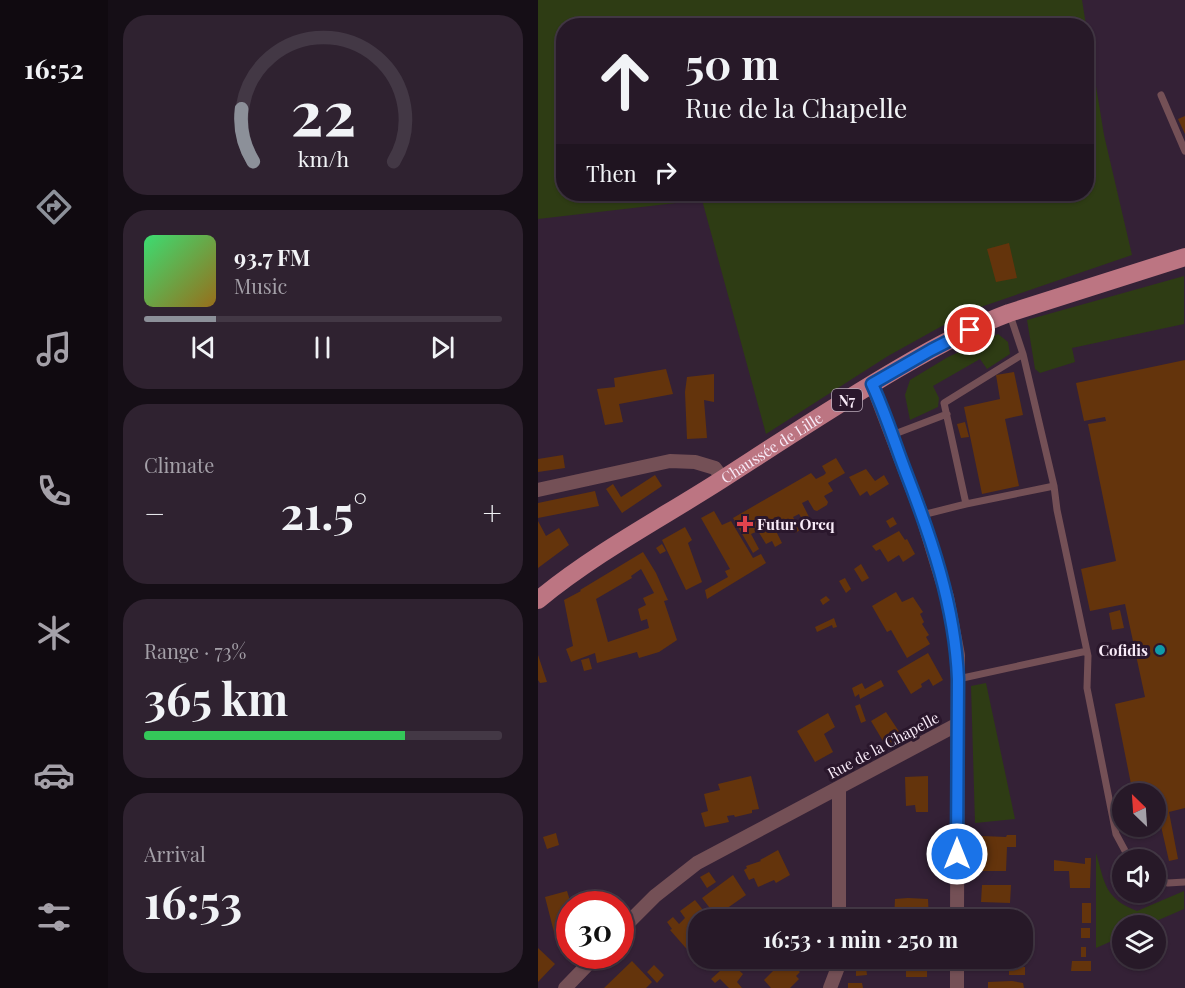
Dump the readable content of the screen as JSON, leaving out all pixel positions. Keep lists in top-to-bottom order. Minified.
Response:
{"streets":{"main road":["N7","Chaussée de Lille"],"street":["Rue de la Chapelle"]},"crossings":[["Chaussée de Lille","Rue de la Chapelle"]],"places":{"health":["Futur Orcq"],"other":["Cofidis"]},"north":"top left","page":{"tabs":"16:52","turn":["50 m","Rue de la Chapelle"],"then":"Then","song":["93.7 FM","Music"],"tile":["Climate",["Range · 73%","365 km"],["Arrival","16:53"]],"heat":["−","21.5°","+"],"limit":"30","trip":"16:53 · 1 min · 250 m","gauge":["22","km/h"]}}
